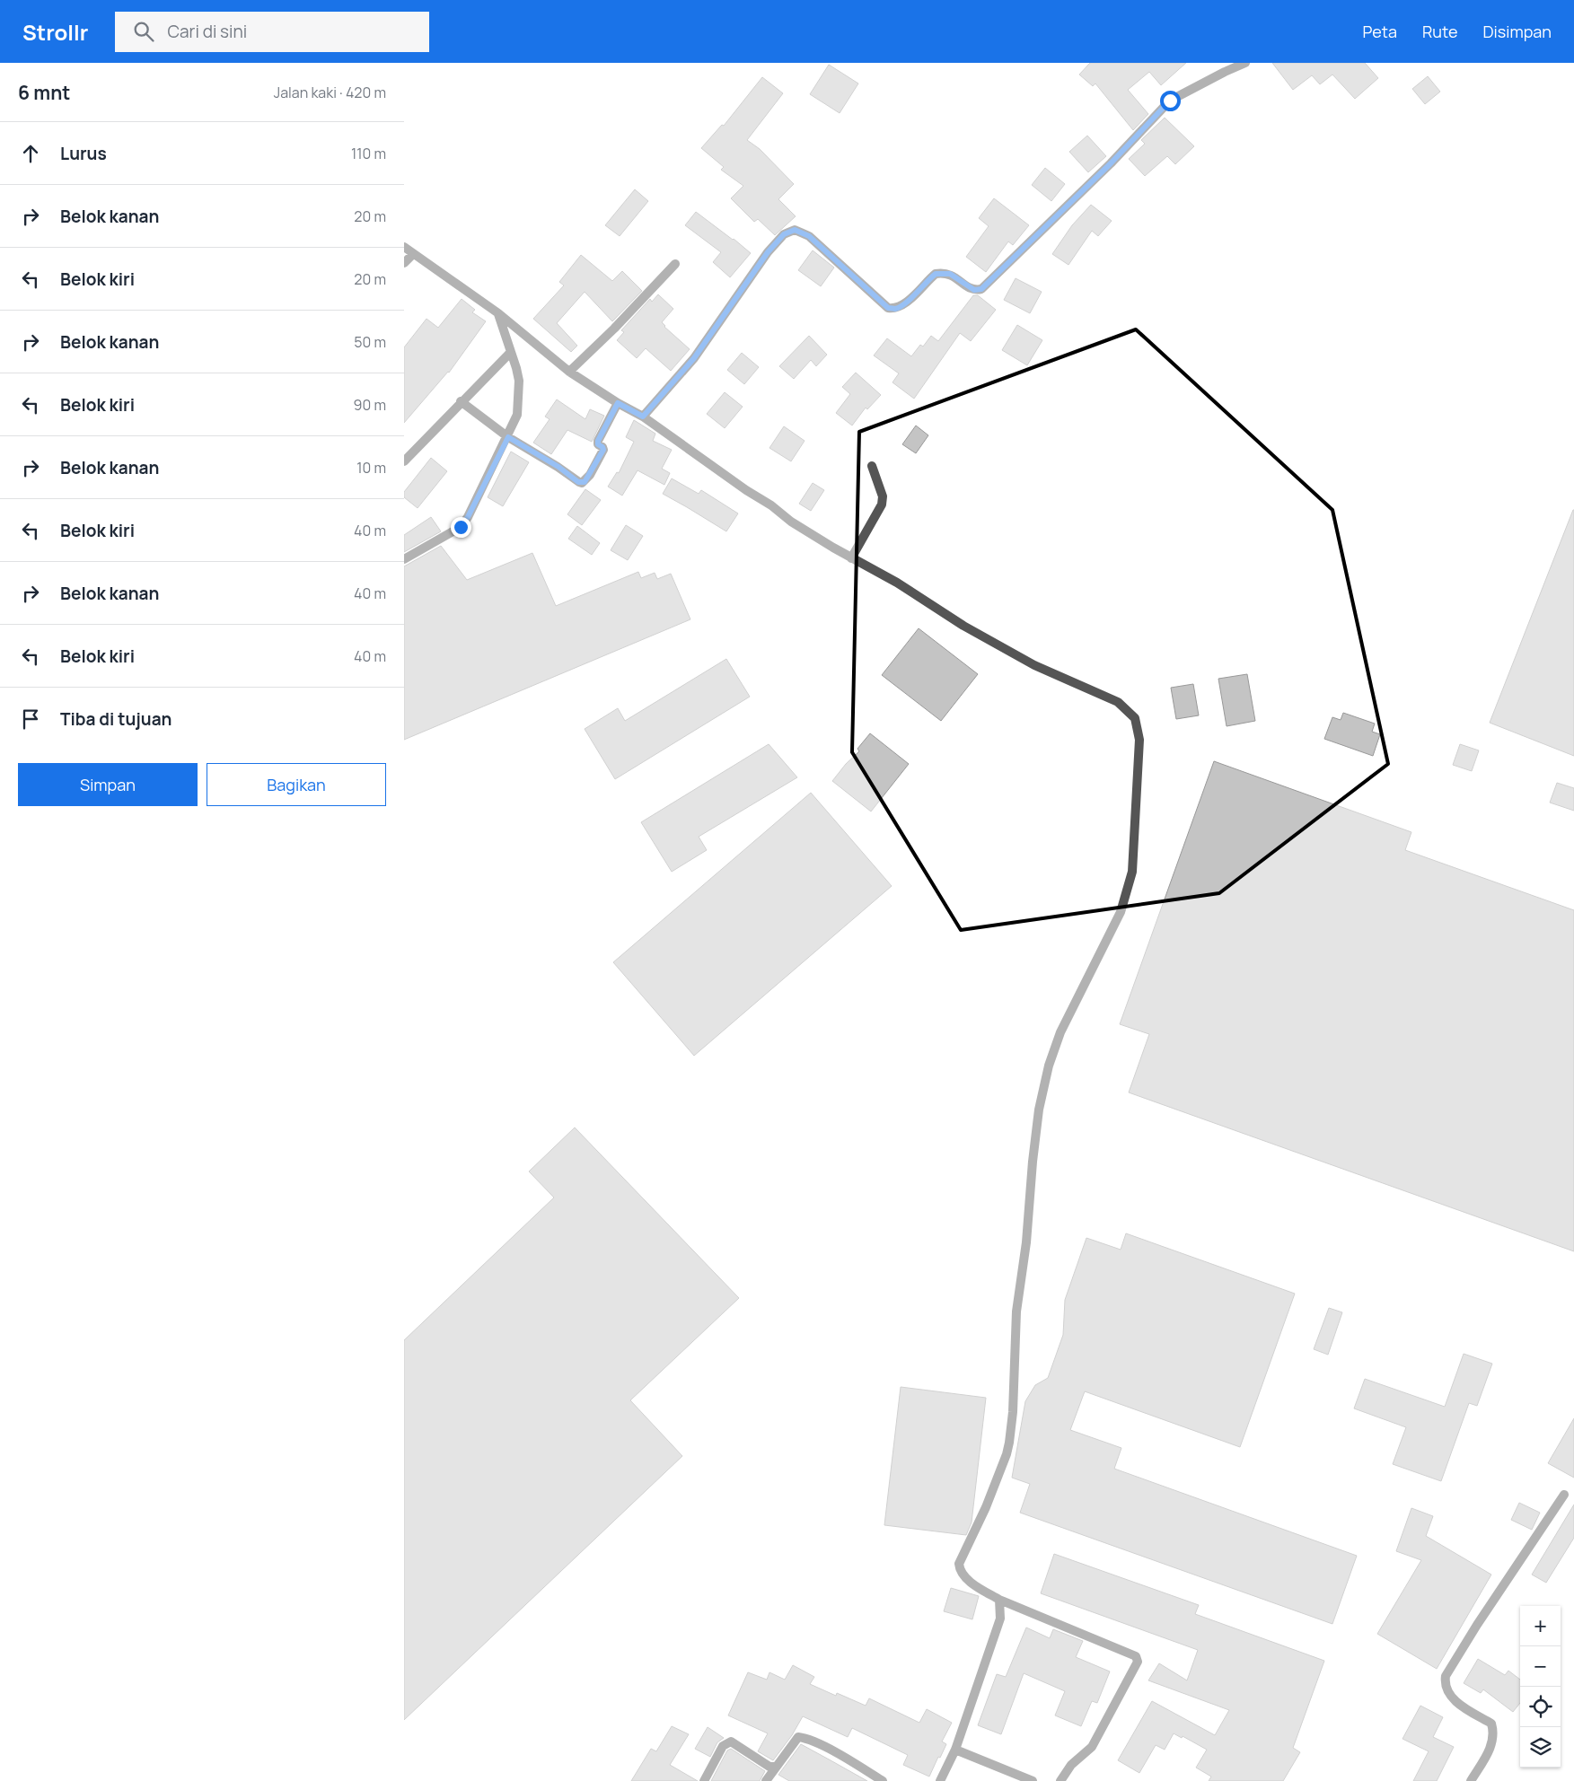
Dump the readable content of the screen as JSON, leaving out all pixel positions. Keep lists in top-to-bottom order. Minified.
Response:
{"page":{"header":"Strollr","search":"Cari di sini","nav":["Peta","Rute","Disimpan"],"heading":["6 mnt","Jalan kaki · 420 m"],"list":[["Lurus","110 m"],["Belok kanan","20 m"],["Belok kiri","20 m"],["Belok kanan","50 m"],["Belok kiri","90 m"],["Belok kanan","10 m"],["Belok kiri","40 m"],["Belok kanan","40 m"],["Belok kiri","40 m"],"Tiba di tujuan"],"buttons":["Simpan","Bagikan"],"map_buttons":["+","−"]}}
